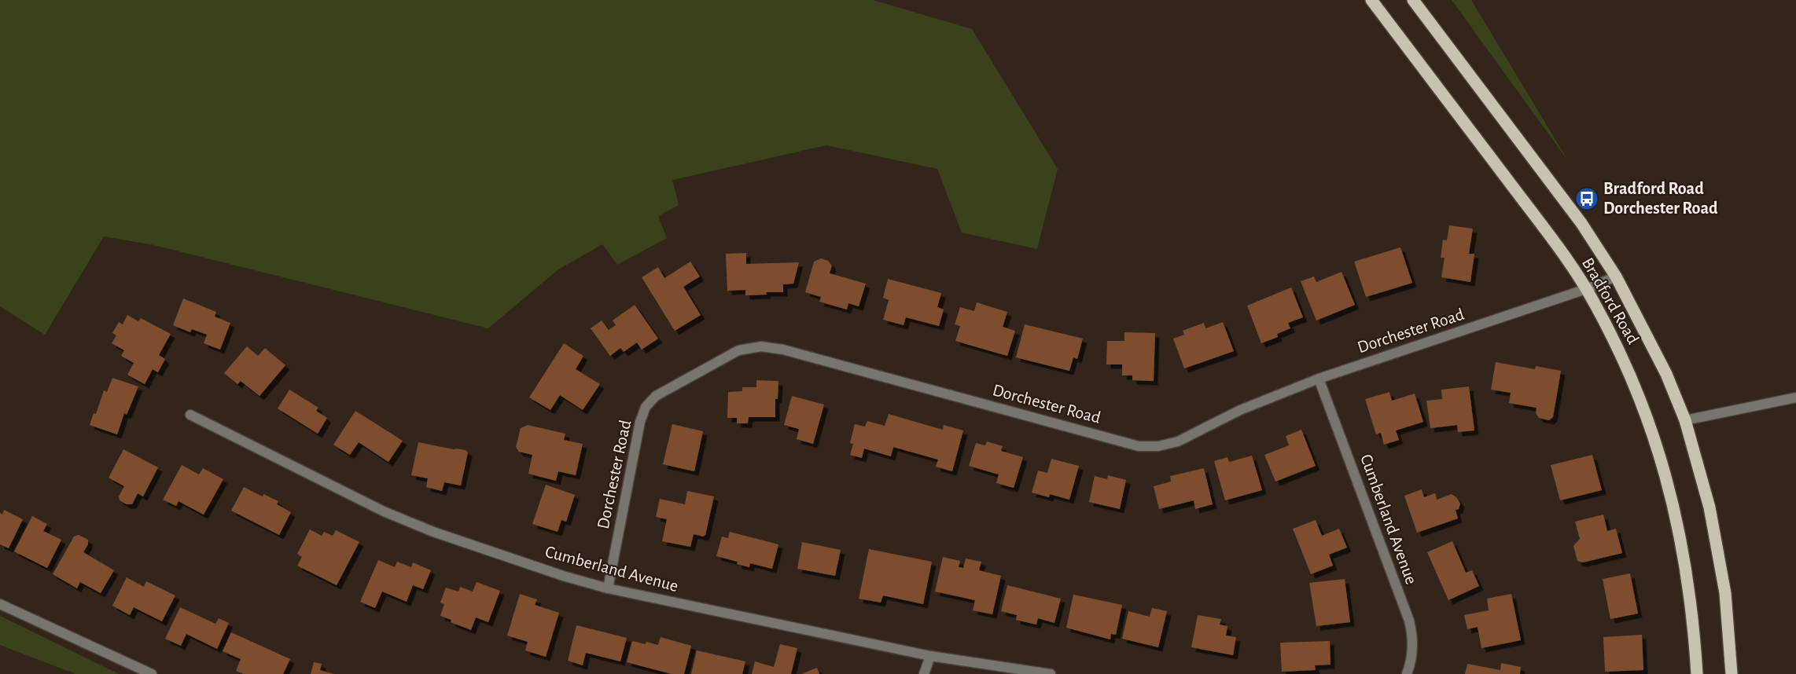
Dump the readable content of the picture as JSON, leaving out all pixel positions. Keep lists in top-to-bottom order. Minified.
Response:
{"streets":{"main road":["Bradford Road"],"street":["Dorchester Road","Cumberland Avenue"]},"crossings":[["Bradford Road","Dorchester Road"],["Dorchester Road","Cumberland Avenue"]],"places":{"bus stop":["Bradford Road Dorchester Road"]}}
